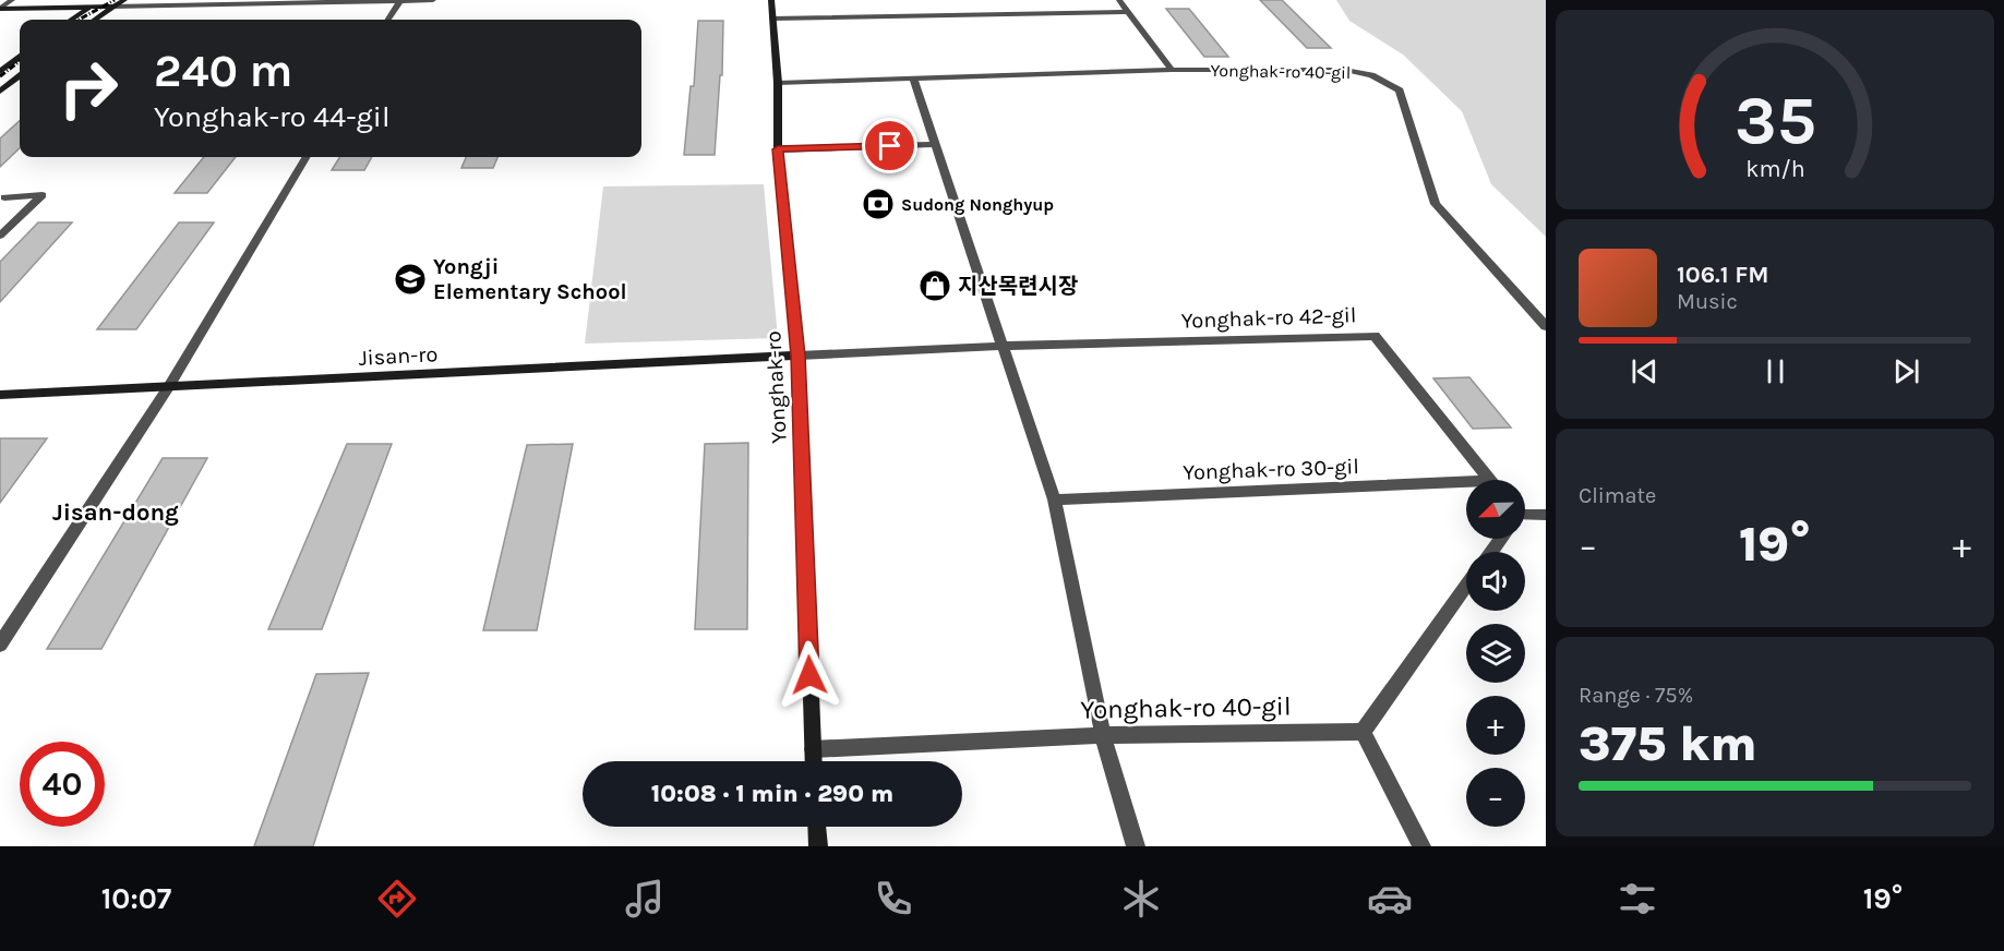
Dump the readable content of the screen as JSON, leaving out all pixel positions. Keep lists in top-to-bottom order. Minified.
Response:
{"streets":{"street":["Yonghak-ro 40-gil","Yonghak-ro 42-gil","Jisan-ro","Yonghak-ro","Yonghak-ro 30-gil"]},"crossings":[["Yonghak-ro 40-gil","Yonghak-ro"],["Yonghak-ro 42-gil","Jisan-ro"],["Yonghak-ro 42-gil","Yonghak-ro"],["Jisan-ro","Yonghak-ro"]],"districts":["Jisan-dong"],"places":{"bank":["Sudong Nonghyup"],"school or university":["Yongji Elementary School"],"shop":["지산목련시장"]},"north":"bottom left","page":{"turn":["240 m","Yonghak-ro 44-gil"],"song":["106.1 FM","Music"],"tile":["Climate",["Range · 75%","375 km"]],"map_buttons":["+","−"],"heat":["−","19°","+"],"limit":"40","trip":"10:08 · 1 min · 290 m","tabs":["10:07","19°"],"gauge":["35","km/h"]}}
